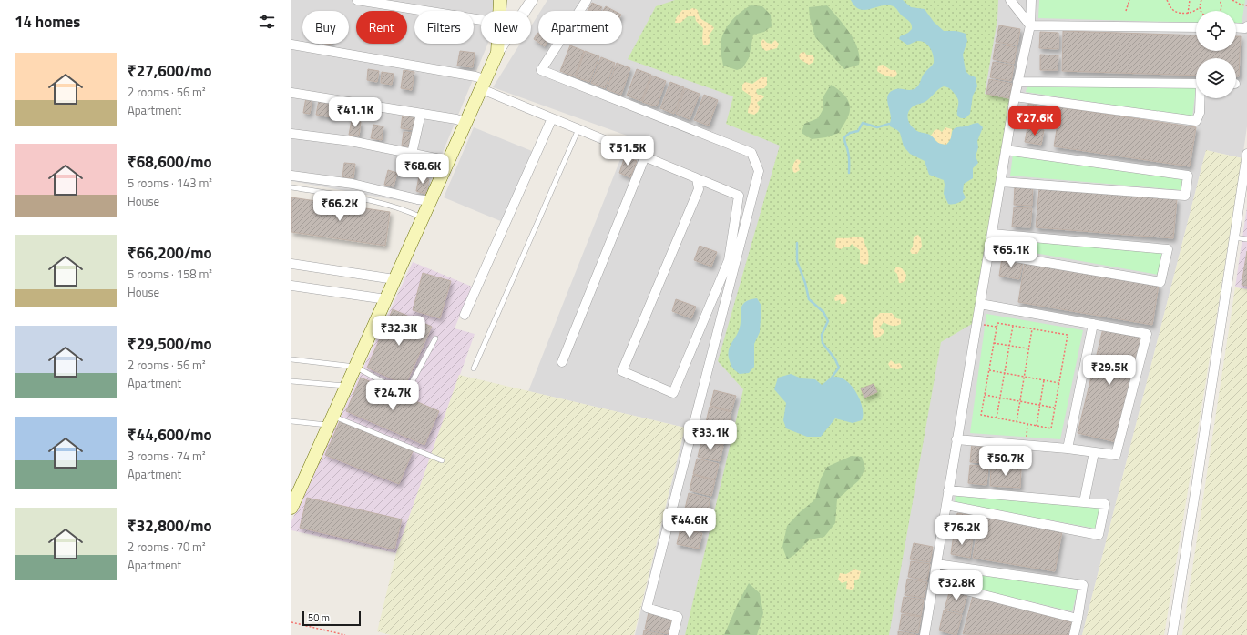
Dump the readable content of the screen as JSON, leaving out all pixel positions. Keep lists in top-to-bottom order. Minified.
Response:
{"scale_bar":"50 m","page":{"heading":"14 homes","chip":["Buy","Rent","Filters","New","Apartment"],"list":[{"name":"₹27,600/mo","note":"2 rooms · 56 m² · Apartment"},{"name":"₹68,600/mo","note":"5 rooms · 143 m² · House"},{"name":"₹66,200/mo","note":"5 rooms · 158 m² · House"},{"name":"₹29,500/mo","note":"2 rooms · 56 m² · Apartment"},{"name":"₹44,600/mo","note":"3 rooms · 74 m² · Apartment"},{"name":"₹32,800/mo","note":"2 rooms · 70 m² · Apartment"}],"price":["₹41.1K","₹27.6K","₹51.5K","₹68.6K","₹66.2K","₹65.1K","₹32.3K","₹29.5K","₹24.7K","₹33.1K","₹50.7K","₹44.6K","₹76.2K","₹32.8K"],"scale":"50 m"}}
